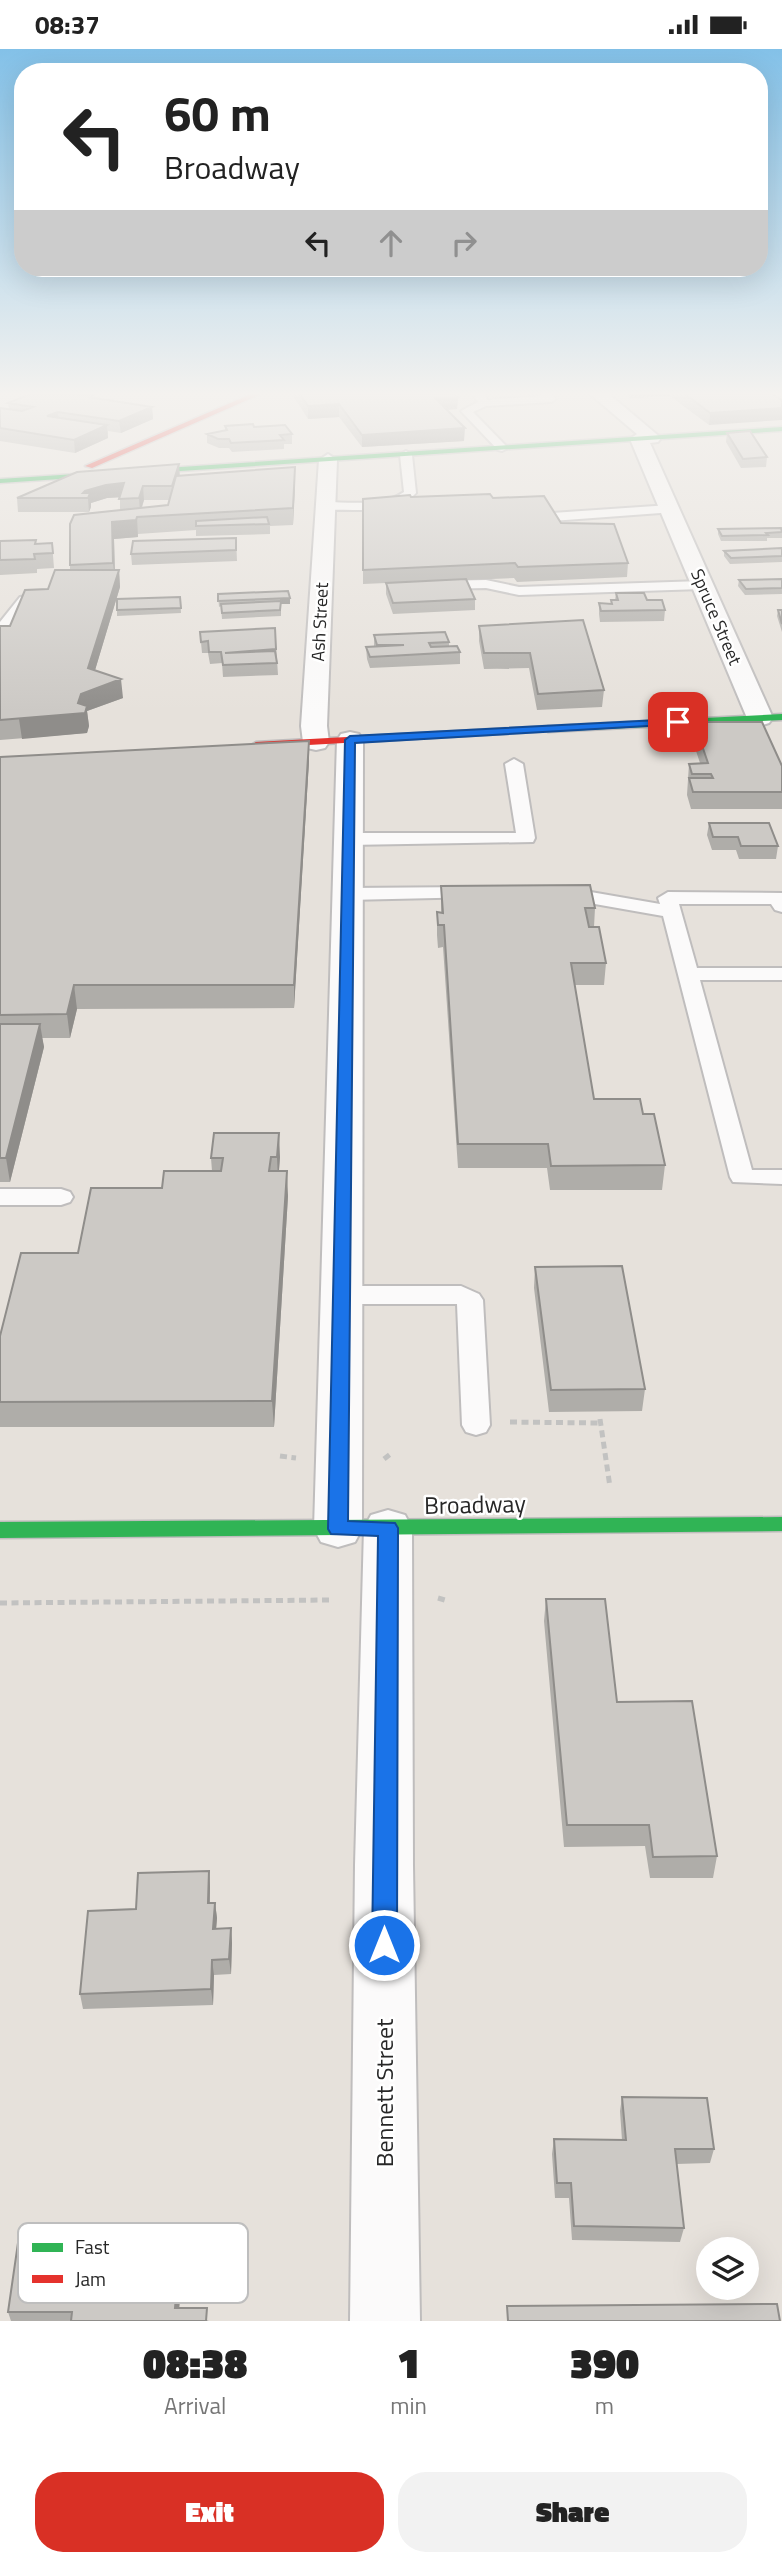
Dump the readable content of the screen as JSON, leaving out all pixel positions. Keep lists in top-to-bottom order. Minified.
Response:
{"streets":{"main road":["Broadway"],"street":["Spruce Street","Ash Street","Bennett Street"]},"crossings":[["Ash Street","Broadway"],["Ash Street","Bennett Street"],["Broadway","Bennett Street"]],"legend":["Fast","Jam"],"page":{"status":"08:37","turn":["60 m","Broadway"],"eta":["08:38","Arrival","1","min","390","m"],"buttons":["Exit","Share"]}}
